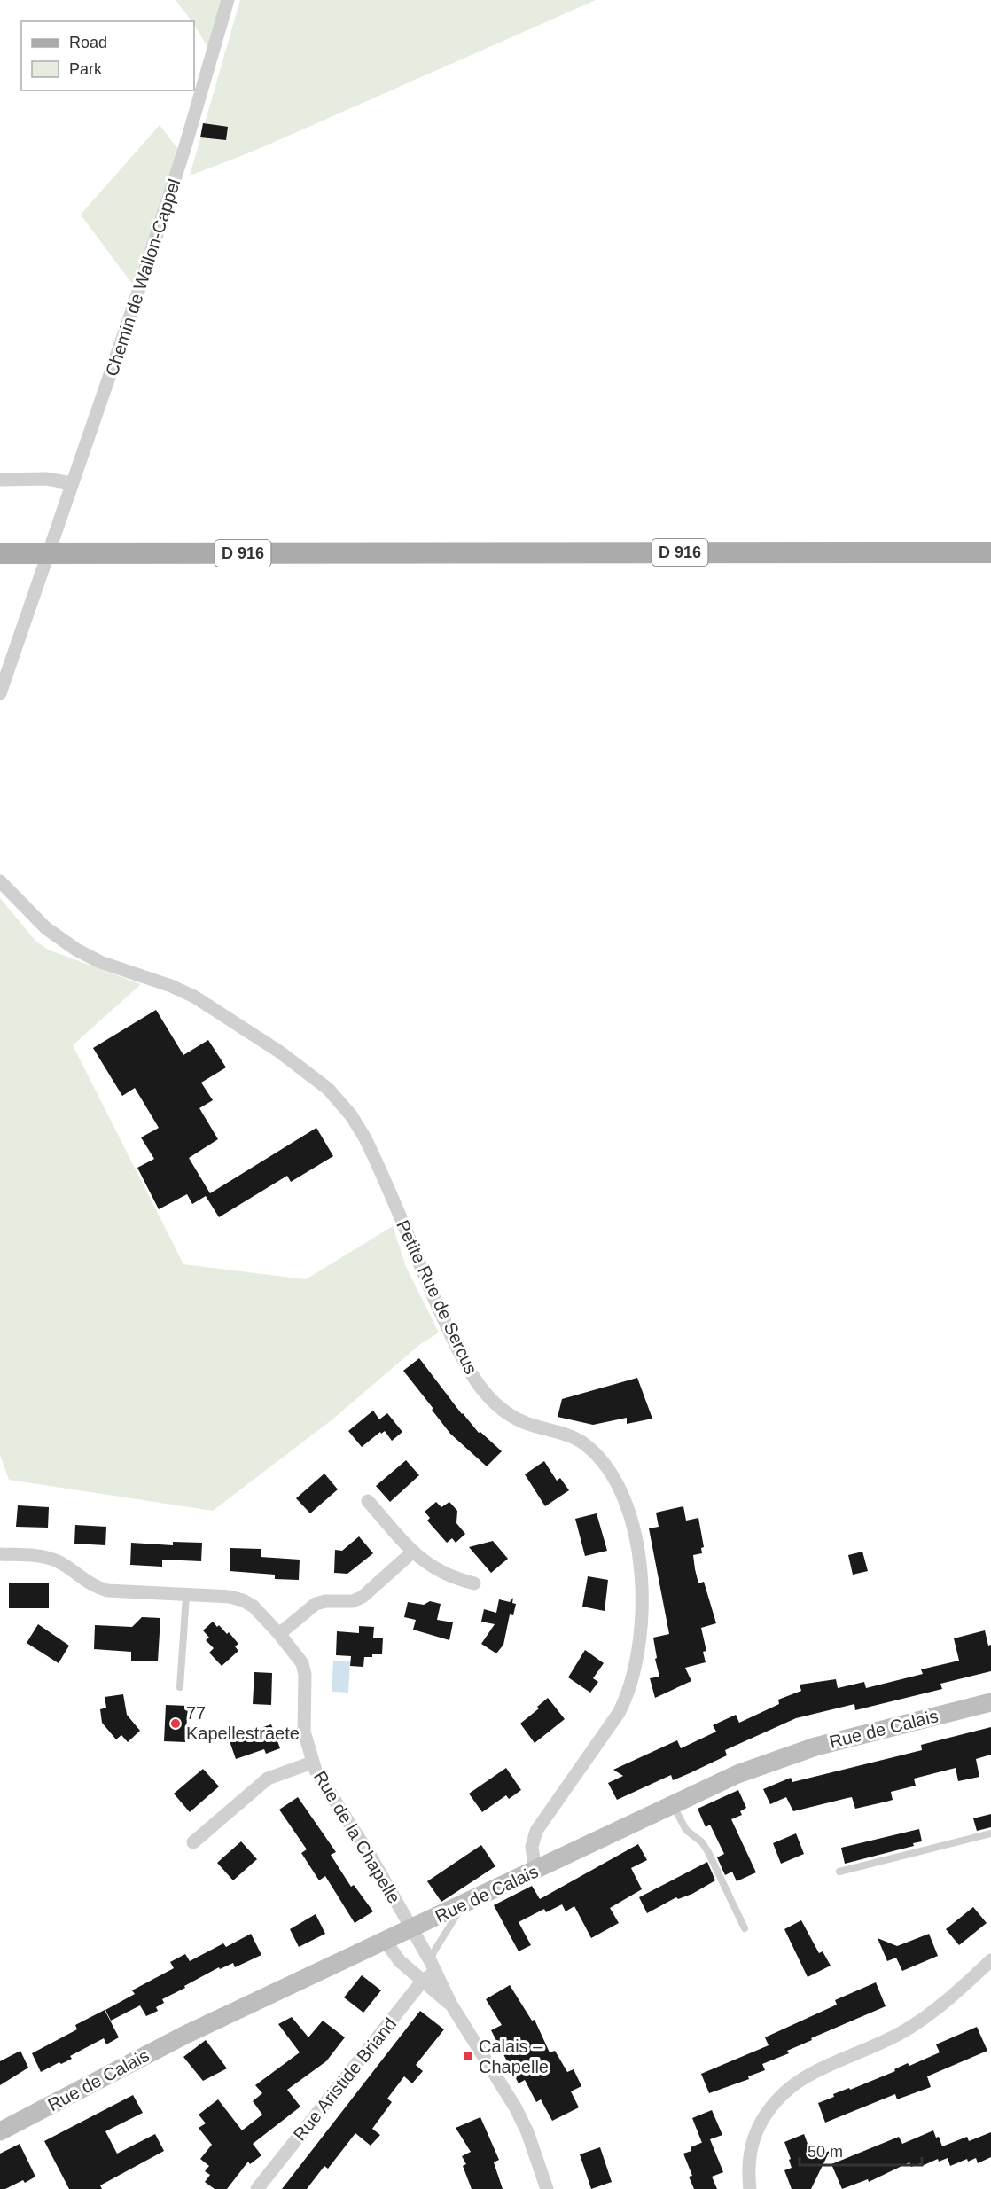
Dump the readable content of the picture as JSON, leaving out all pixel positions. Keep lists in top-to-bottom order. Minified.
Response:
{"streets":{"main road":["D 916"],"street":["Chemin de Wallon-Cappel","Petite Rue de Sercus","Rue de Calais","Rue de la Chapelle","Rue Aristide Briand"]},"crossings":[["Chemin de Wallon-Cappel","D 916"],["Petite Rue de Sercus","Rue de Calais"],["Rue de Calais","Rue de la Chapelle"],["Rue de la Chapelle","Rue Aristide Briand"]],"places":{"other":["77 Kapellestraete"],"transit":["Calais – Chapelle"]},"legend":["Road","Park"],"scale_bar":"50 m"}
